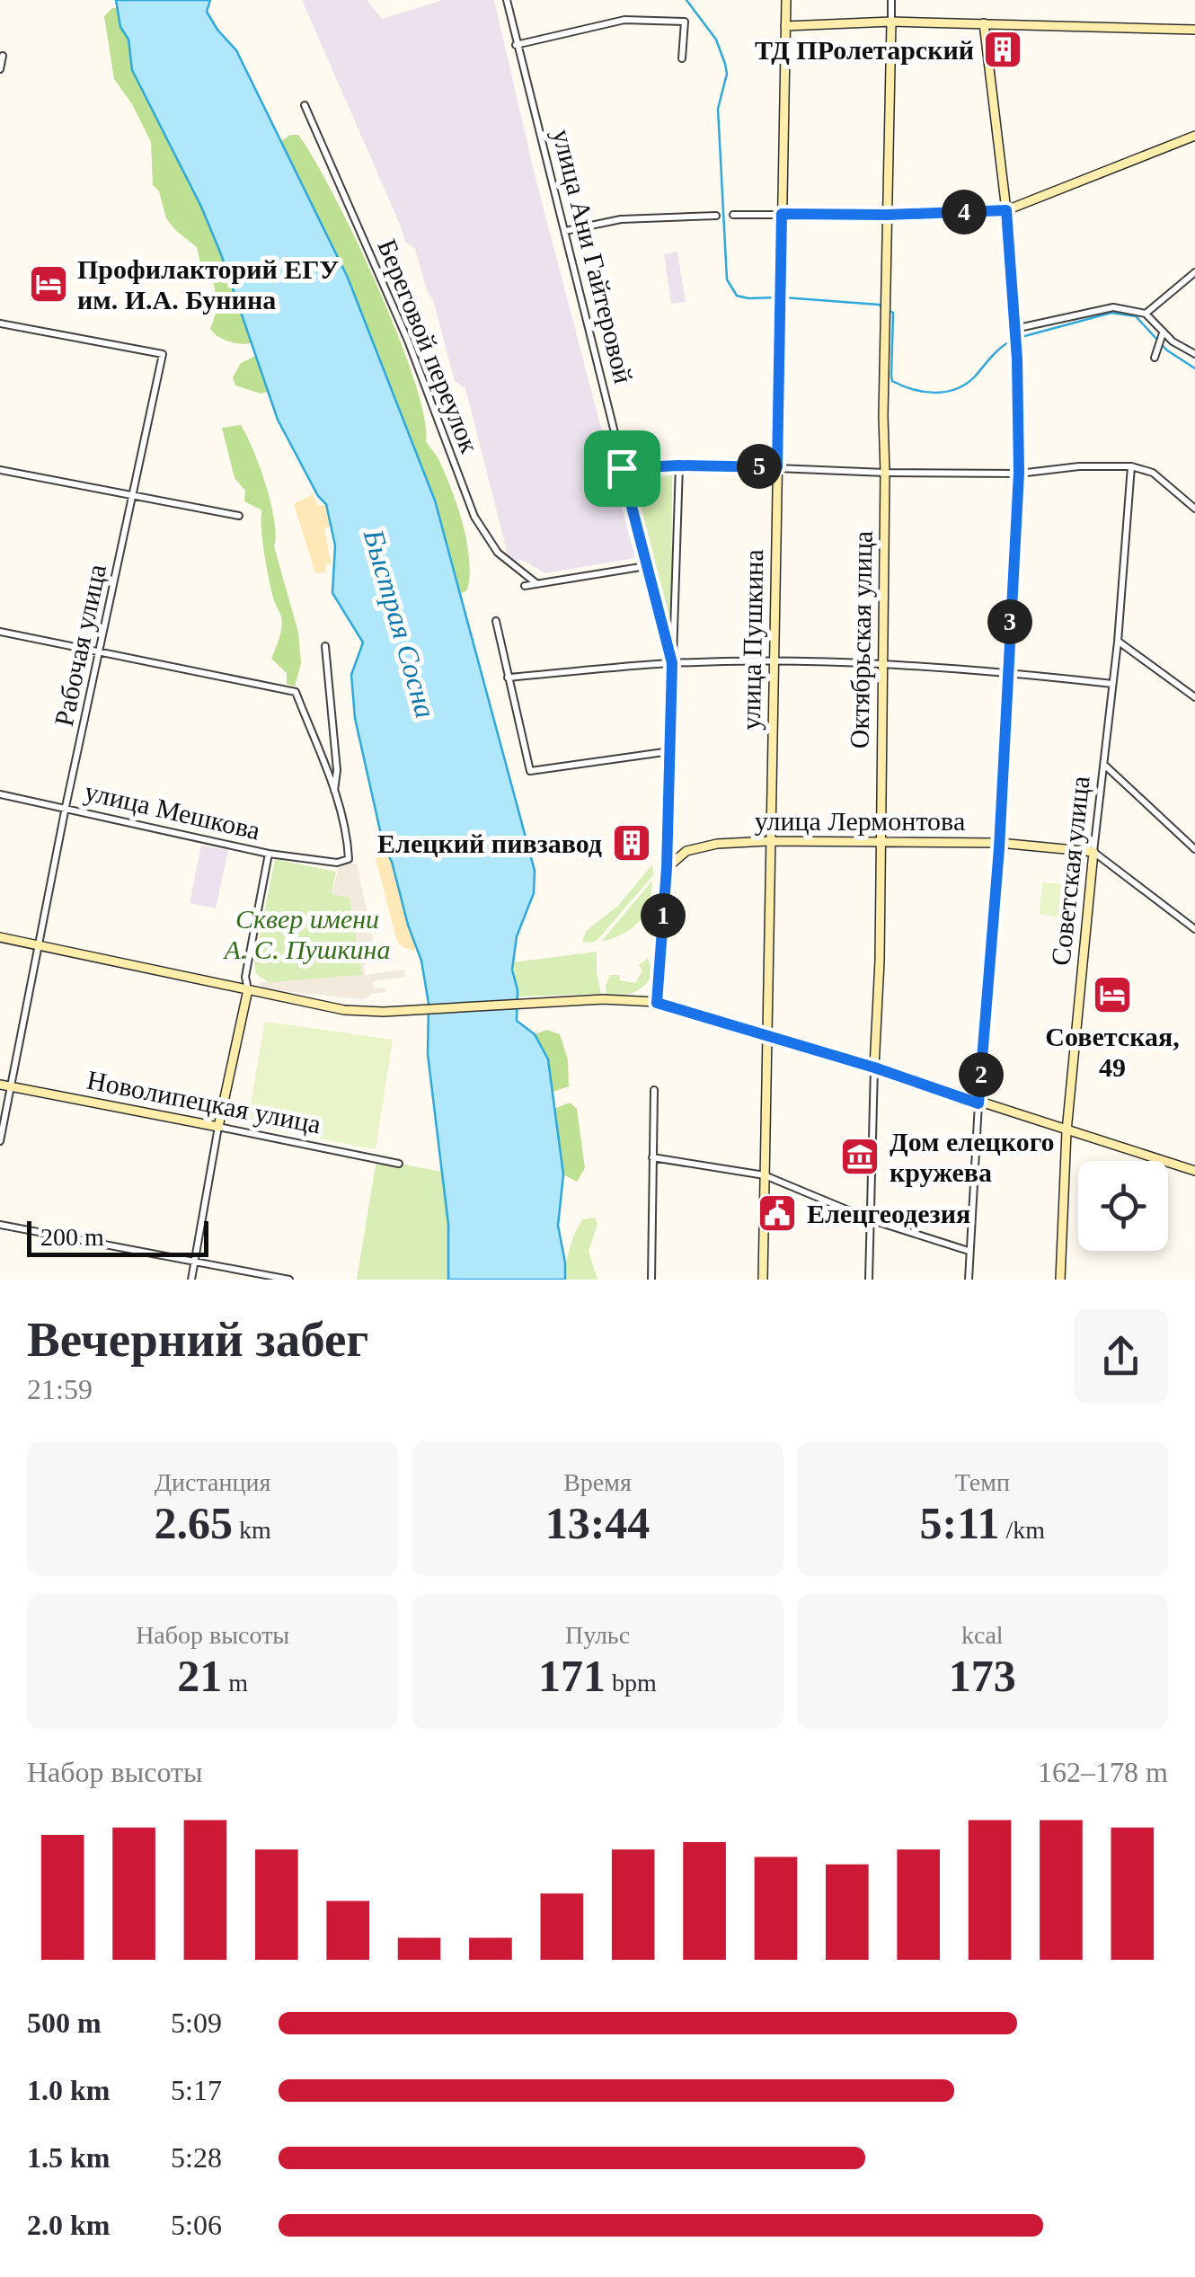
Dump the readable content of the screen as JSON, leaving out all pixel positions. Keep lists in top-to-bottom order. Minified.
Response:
{"streets":{"street":["улица Ани Гайтеровой","Береговой переулок","улица Пушкина","Октябрьская улица","Рабочая улица","улица Мешкова","улица Лермонтова","Советская улица","Новолипецкая улица"]},"crossings":[["улица Ани Гайтеровой","улица Лермонтова"],["улица Пушкина","улица Лермонтова"],["Октябрьская улица","улица Лермонтова"],["Рабочая улица","улица Мешкова"],["Рабочая улица","Новолипецкая улица"],["улица Лермонтова","Советская улица"]],"water":["Быстрая Сосна"],"parks":["Сквер имени А. С. Пушкина"],"places":{"building":["ТД ПРолетарский","Елецкий пивзавод"],"hotel":["Профилакторий ЕГУ им. И.А. Бунина","Советская, 49"],"museum":["Дом елецкого кружева"],"public building":["Елецгеодезия"]},"scale_bar":"200 m","page":{"pins":["4","5","3","1","2"],"scale":"200 m","heading":["Вечерний забег","21:59"],"stats":[["Дистанция","2.65 km"],["Время","13:44"],["Темп","5:11 /km"],["Набор высоты","21 m"],["Пульс","171 bpm"],["kcal","173"]],"chart":["Набор высоты","162–178 m"],"list":[{"name":"500 m","note":"5:09"},{"name":"1.0 km","note":"5:17"},{"name":"1.5 km","note":"5:28"},{"name":"2.0 km","note":"5:06"}]}}
